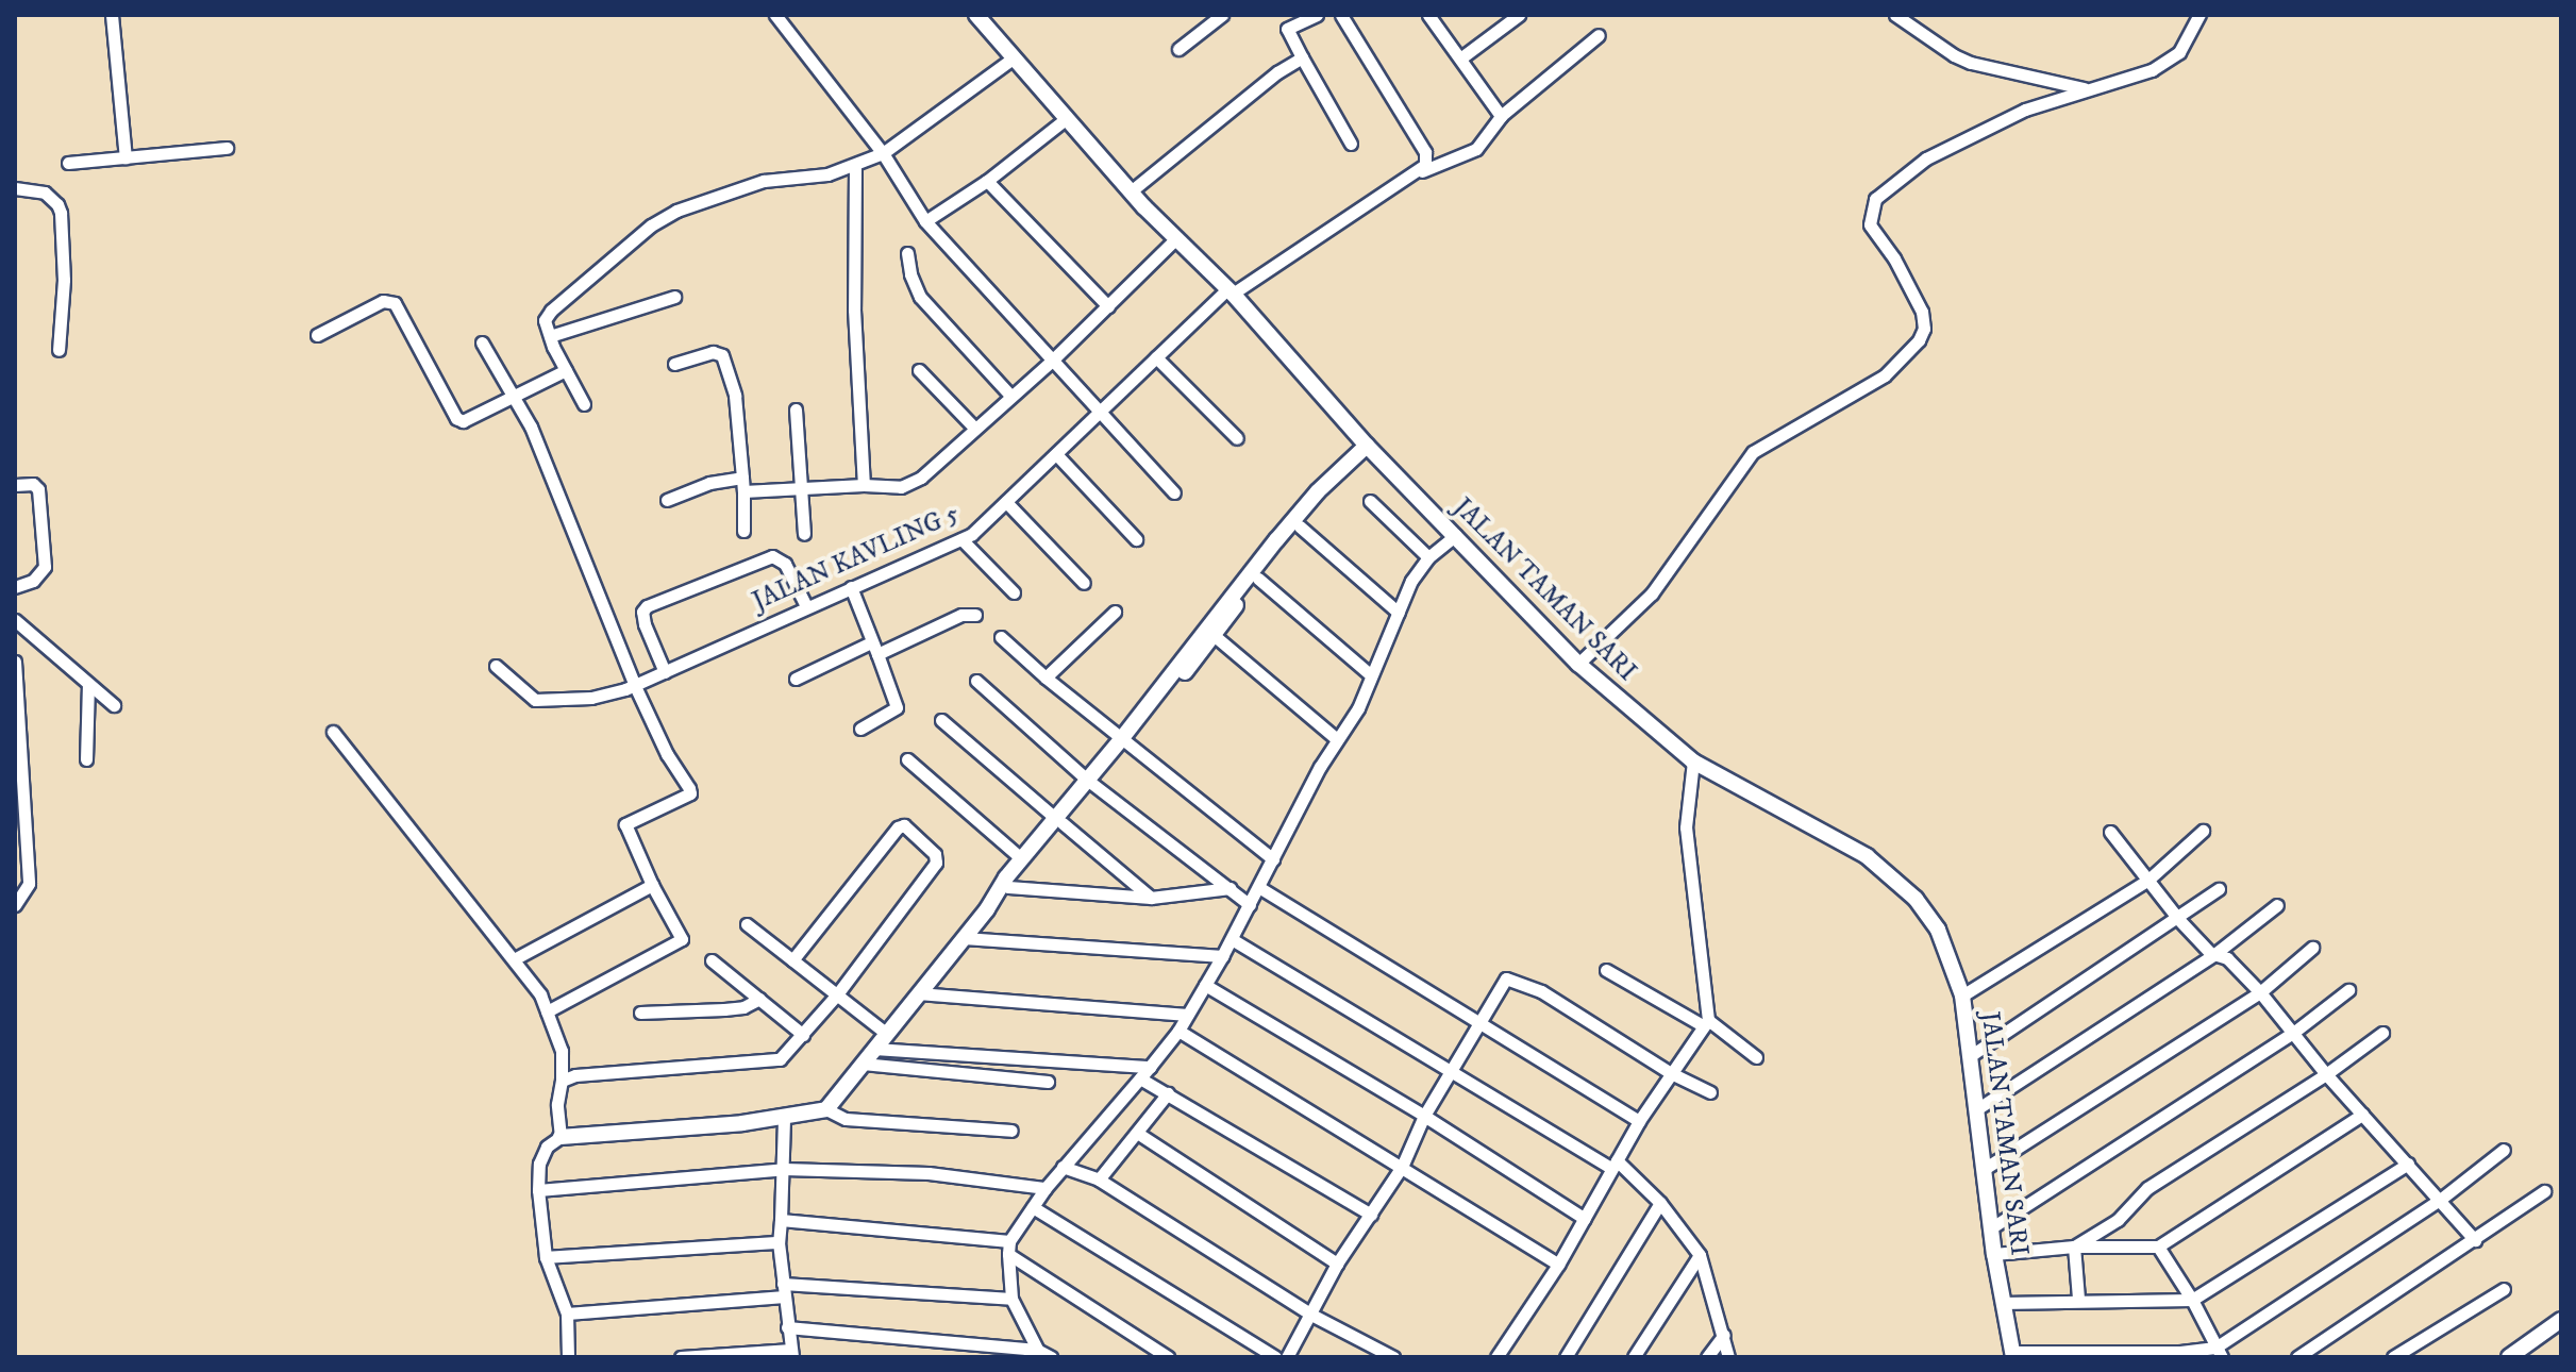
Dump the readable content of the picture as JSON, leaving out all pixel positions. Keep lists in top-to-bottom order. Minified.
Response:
{"streets":{"street":["JALAN KAVLING 5","JALAN TAMAN SARI"]},"crossings":[["JALAN KAVLING 5","JALAN TAMAN SARI"]]}
